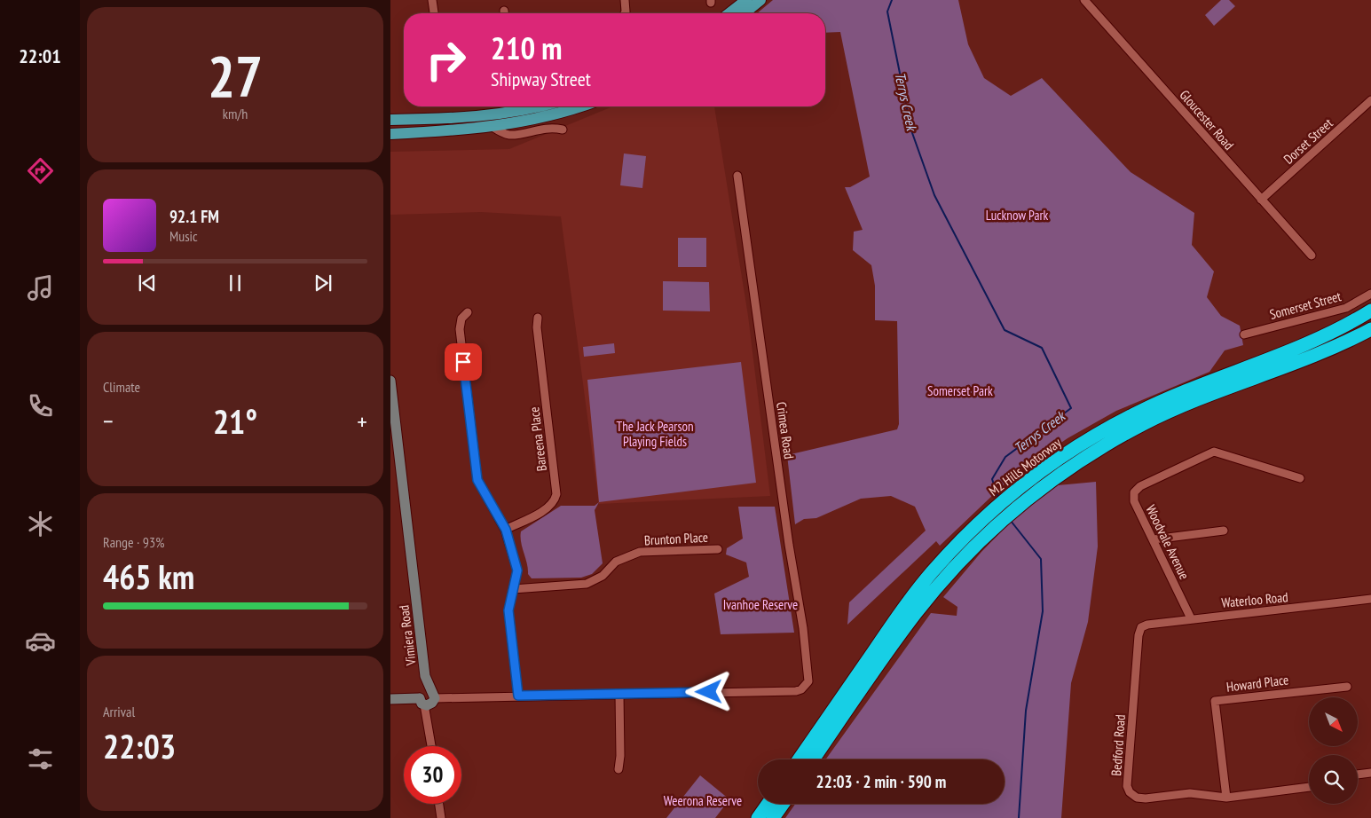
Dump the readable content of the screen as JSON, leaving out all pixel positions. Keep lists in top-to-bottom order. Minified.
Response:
{"streets":{"highway":["M2 Hills Motorway"],"street":["Gloucester Road","Dorset Street","Somerset Street","Crimea Road","Bareena Place","Brunton Place","Woodvale Avenue","Waterloo Road","Vimiera Road","Howard Place","Bedford Road"]},"crossings":[["Gloucester Road","Dorset Street"],["Woodvale Avenue","Waterloo Road"],["Waterloo Road","Bedford Road"],["Howard Place","Bedford Road"]],"water":["Terrys Creek"],"parks":["Lucknow Park","Somerset Park","The Jack Pearson Playing Fields","Ivanhoe Reserve","Weerona Reserve"],"north":"bottom right","page":{"tabs":"22:01","tile":[["27","km/h"],"Climate",["Range · 93%","465 km"],["Arrival","22:03"]],"turn":["210 m","Shipway Street"],"song":["92.1 FM","Music"],"heat":["−","21°","+"],"limit":"30","trip":"22:03 · 2 min · 590 m"}}
